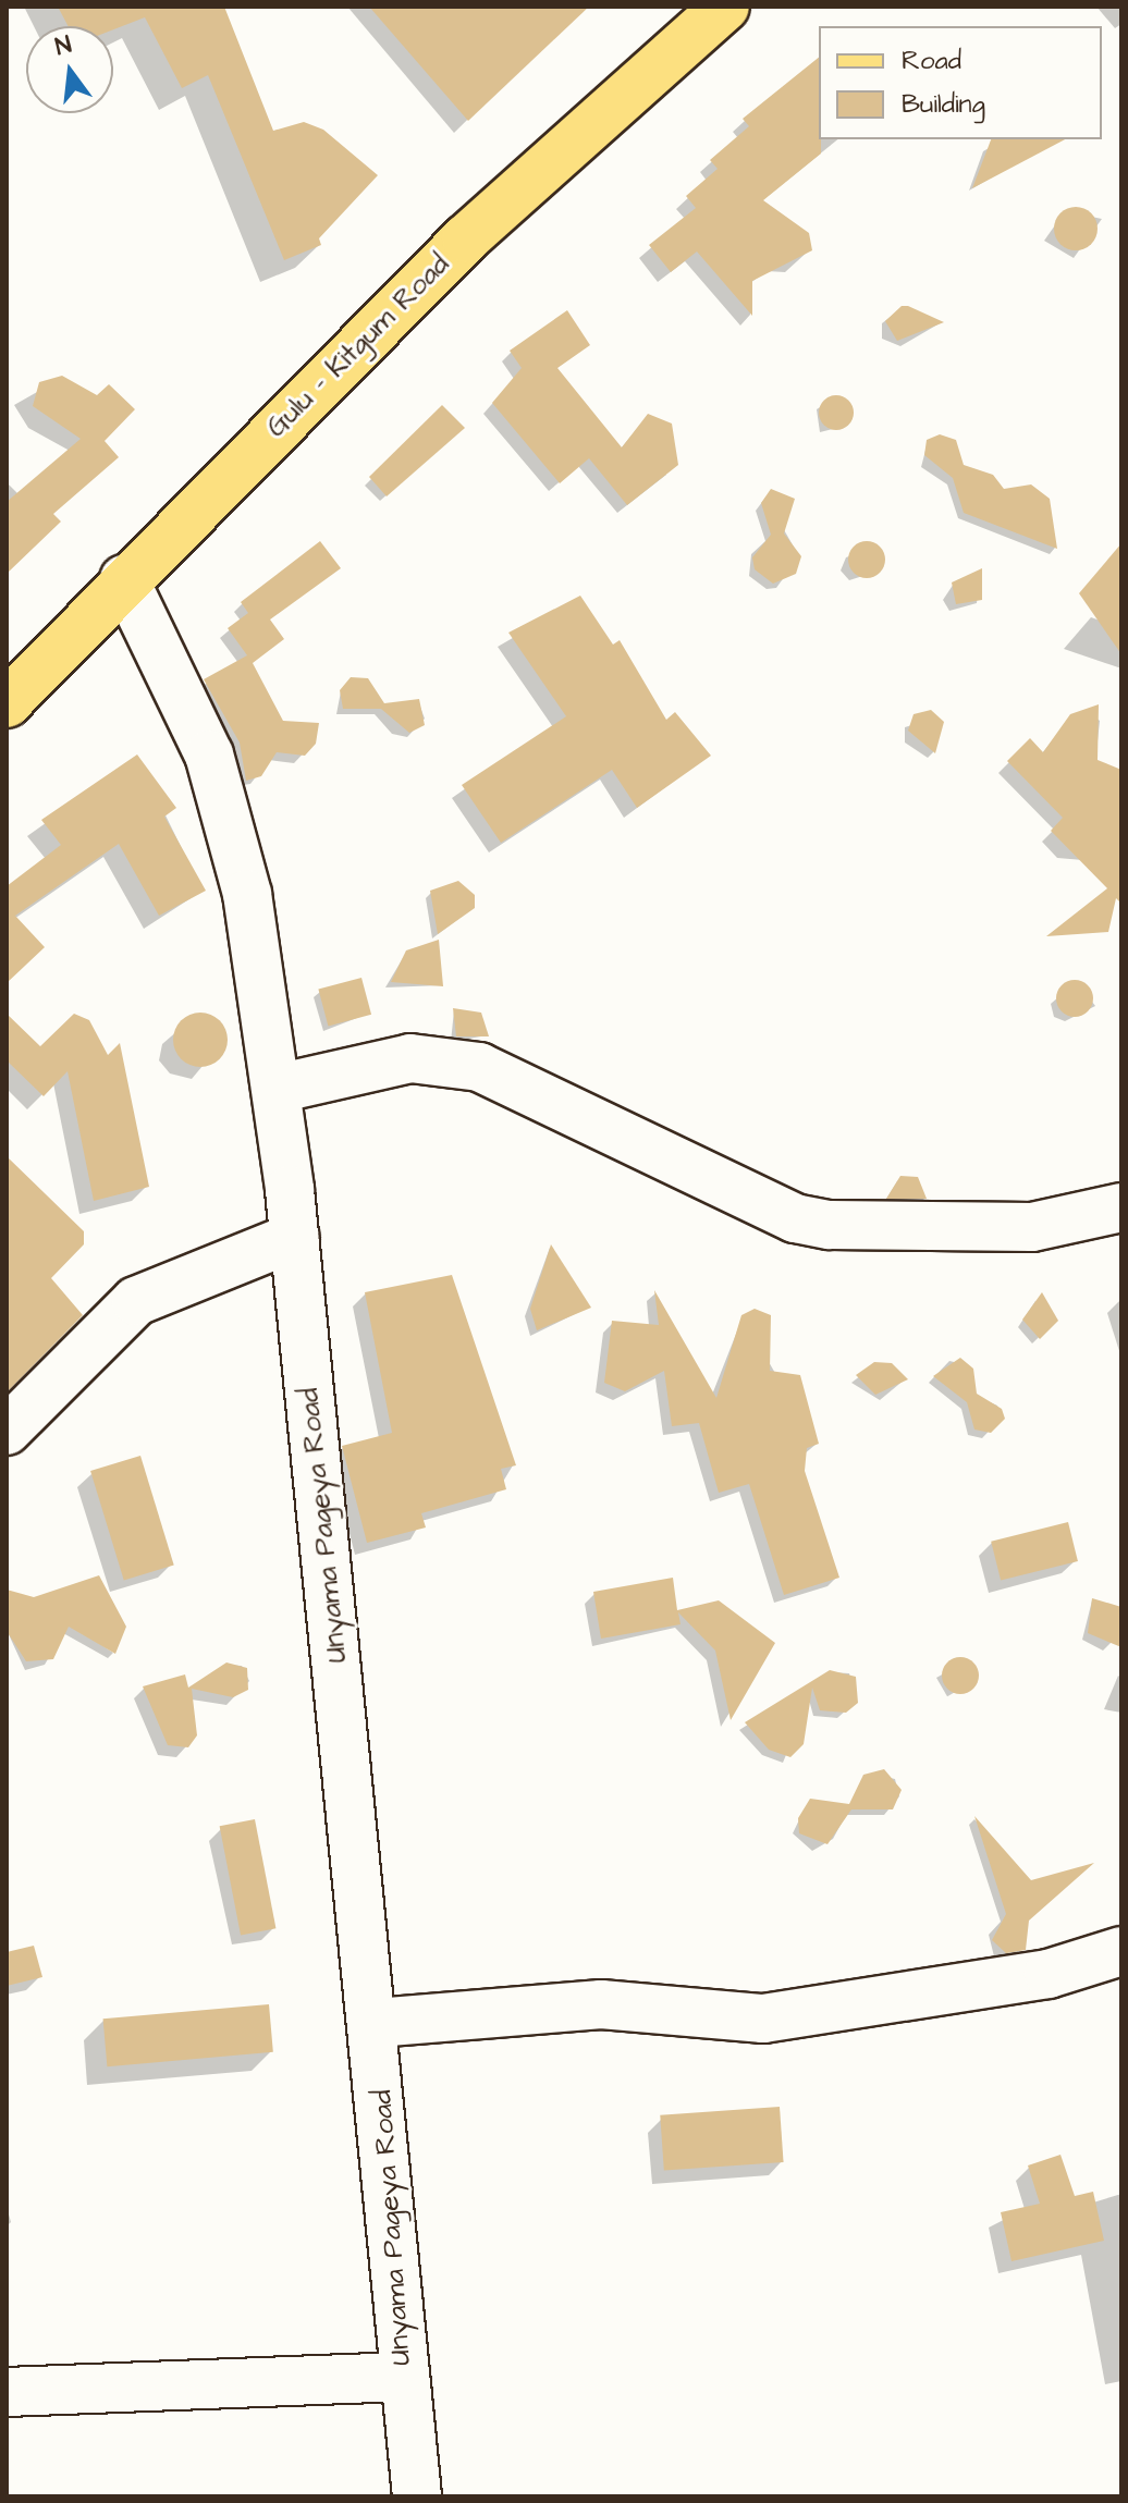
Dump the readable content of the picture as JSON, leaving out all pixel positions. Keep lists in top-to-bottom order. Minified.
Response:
{"streets":{"main road":["Gulu - Kitgum Road"],"street":["Unyama Pageya Road"]},"crossings":[["Gulu - Kitgum Road","Unyama Pageya Road"]],"legend":["Road","Building"],"north":"top"}
